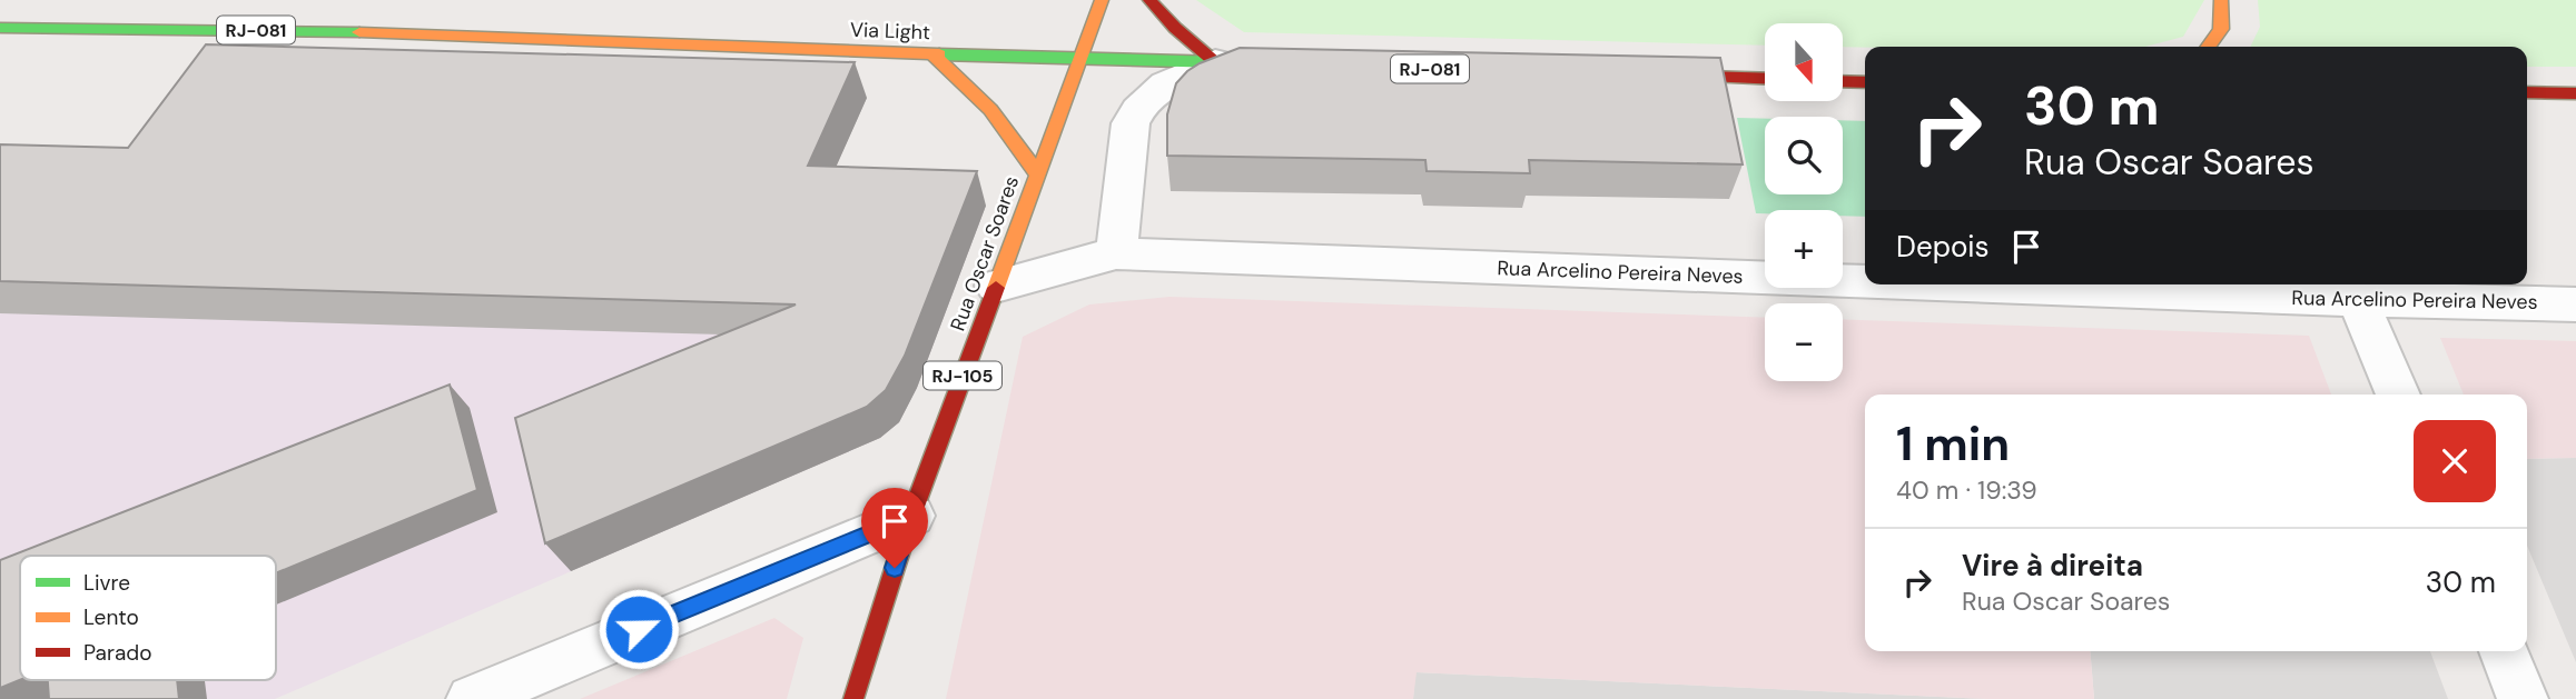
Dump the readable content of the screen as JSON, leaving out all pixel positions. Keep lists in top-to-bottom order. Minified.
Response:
{"streets":{"main road":["RJ-081","Via Light","Rua Oscar Soares","RJ-105"],"street":["Rua Arcelino Pereira Neves"]},"crossings":[["Via Light","Rua Oscar Soares"],["Rua Oscar Soares","Rua Arcelino Pereira Neves"]],"legend":["Livre","Lento","Parado"],"north":"bottom","page":{"map_buttons":["+","−"],"turn":["30 m","Rua Oscar Soares"],"then":"Depois","heading":["1 min","40 m · 19:39"],"list":[{"name":"Vire à direita","note":"Rua Oscar Soares","value":"30 m"}]}}
